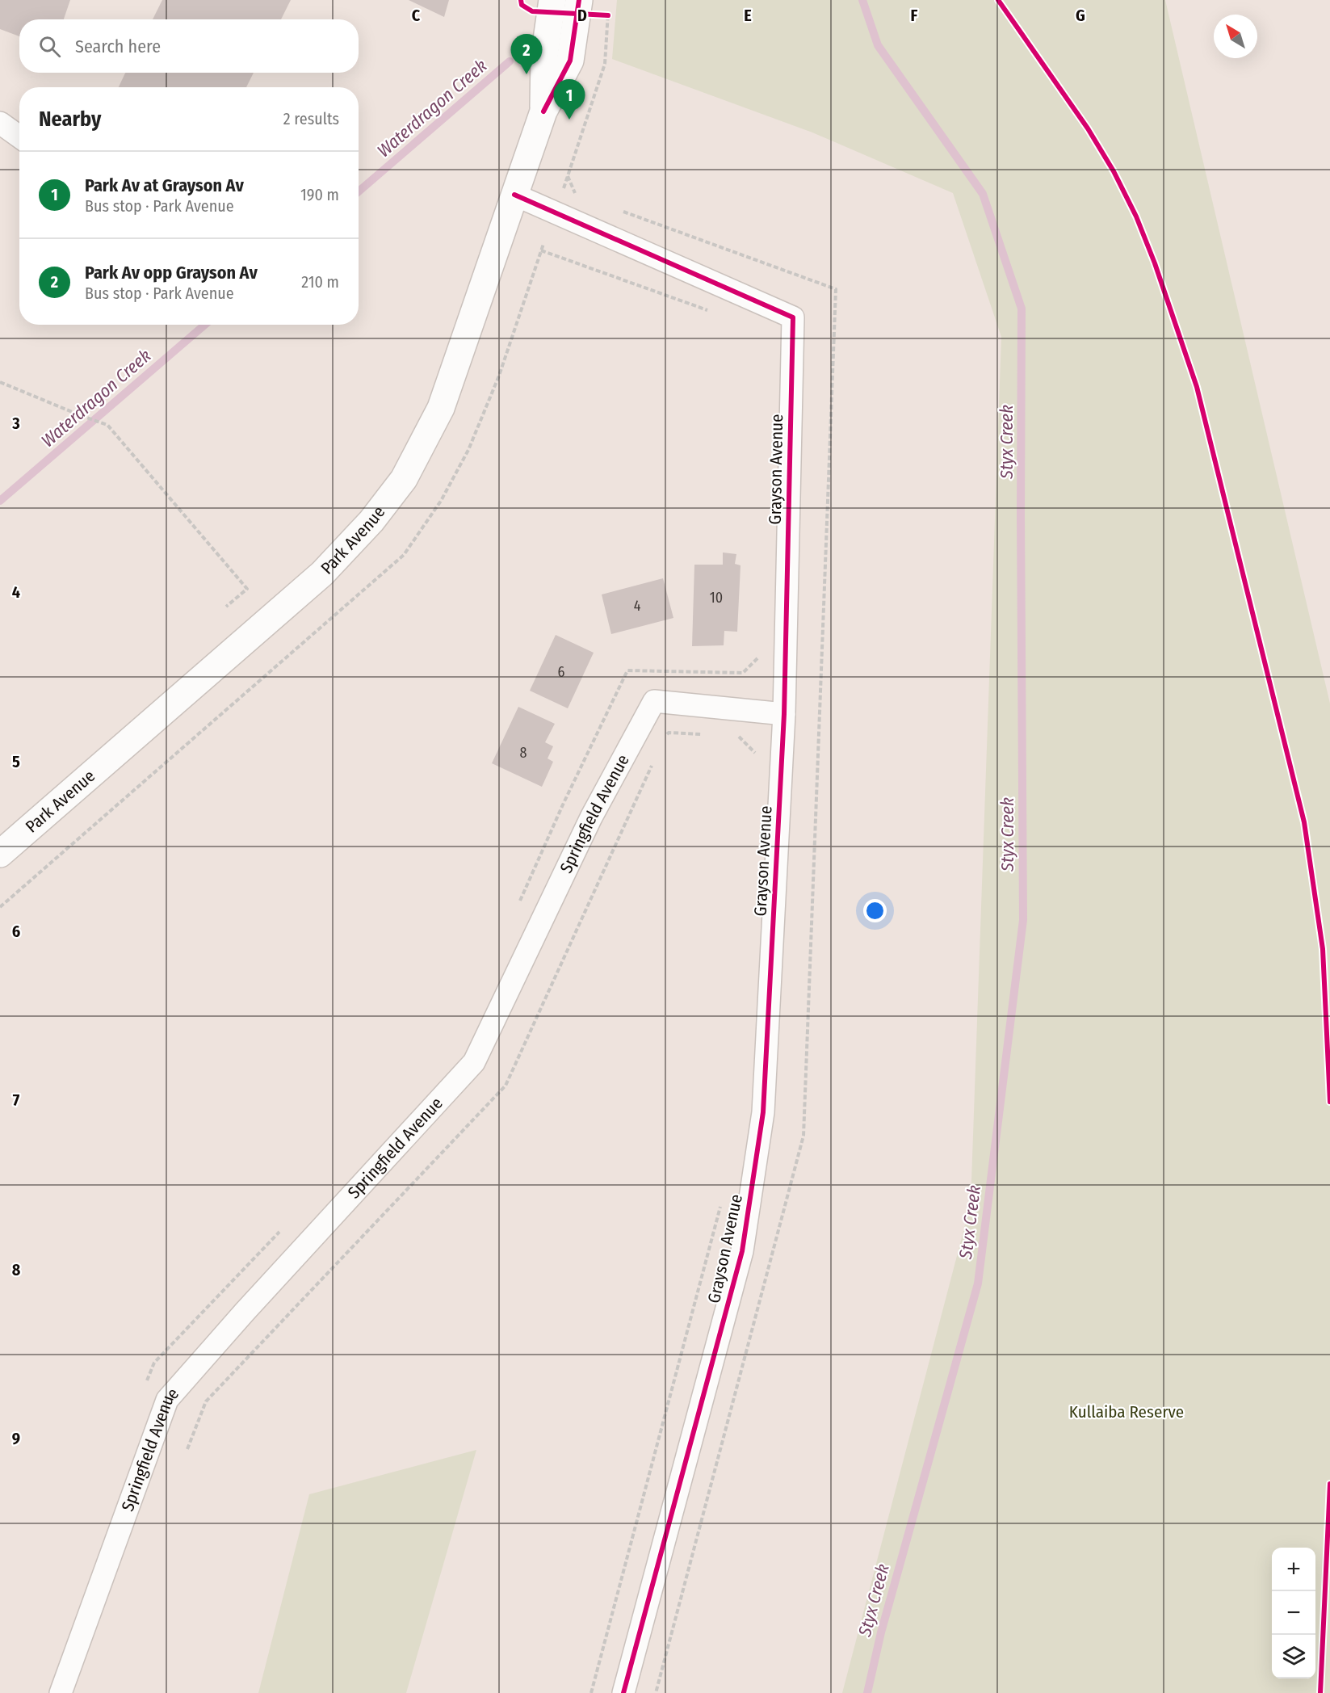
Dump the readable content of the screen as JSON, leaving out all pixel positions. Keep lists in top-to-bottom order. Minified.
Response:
{"streets":{"main road":["Park Avenue"],"street":["Grayson Avenue","Springfield Avenue"]},"crossings":[["Grayson Avenue","Park Avenue"],["Grayson Avenue","Springfield Avenue"]],"water":["Waterdragon Creek","Styx Creek"],"parks":["Kullaiba Reserve"],"house_numbers":["10","4","6","8"],"north":"top left","page":{"search":"Search here","pins":["2","1"],"heading":["Nearby","2 results"],"list":[{"mark":"1","name":"Park Av at Grayson Av","note":"Bus stop · Park Avenue","value":"190 m"},{"mark":"2","name":"Park Av opp Grayson Av","note":"Bus stop · Park Avenue","value":"210 m"}],"map_buttons":["+","−"]},"grid":{"columns":["C","D","E","F","G"],"rows":["3","4","5","6","7","8","9"]}}
